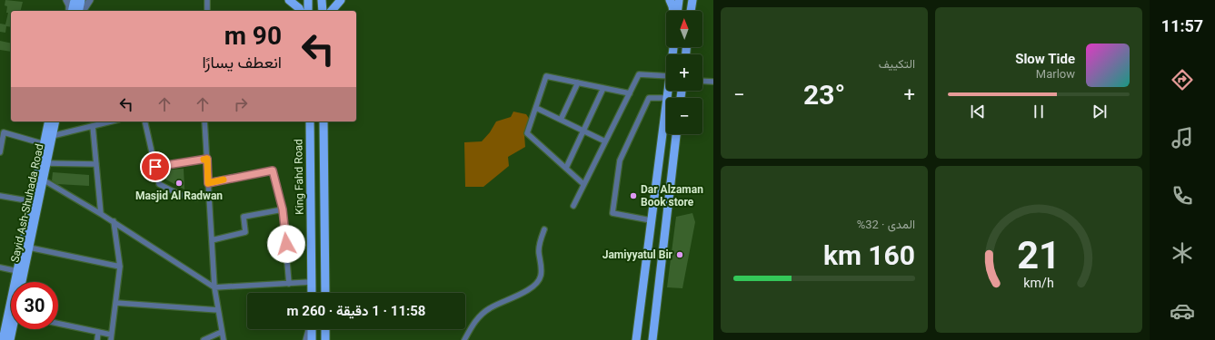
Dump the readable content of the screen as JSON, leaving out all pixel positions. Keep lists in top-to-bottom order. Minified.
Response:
{"streets":{"main road":["King Fahd Road","Sayid Ash-Shuhada Road"]},"places":["Masjid Al Radwan","Dar Alzaman Book store","Jamiyyatul Bir"],"north":"top","page":{"tabs":"11:57","tile":["التكييف",["المدى · 32%","160 km"]],"map_buttons":["+","−"],"turn":["90 m","انعطف يسارًا"],"song":["Slow Tide","Marlow"],"heat":["−","23°","+"],"limit":"30","trip":"11:58 · 1 دقيقة · 260 m","gauge":["21","km/h"]}}
